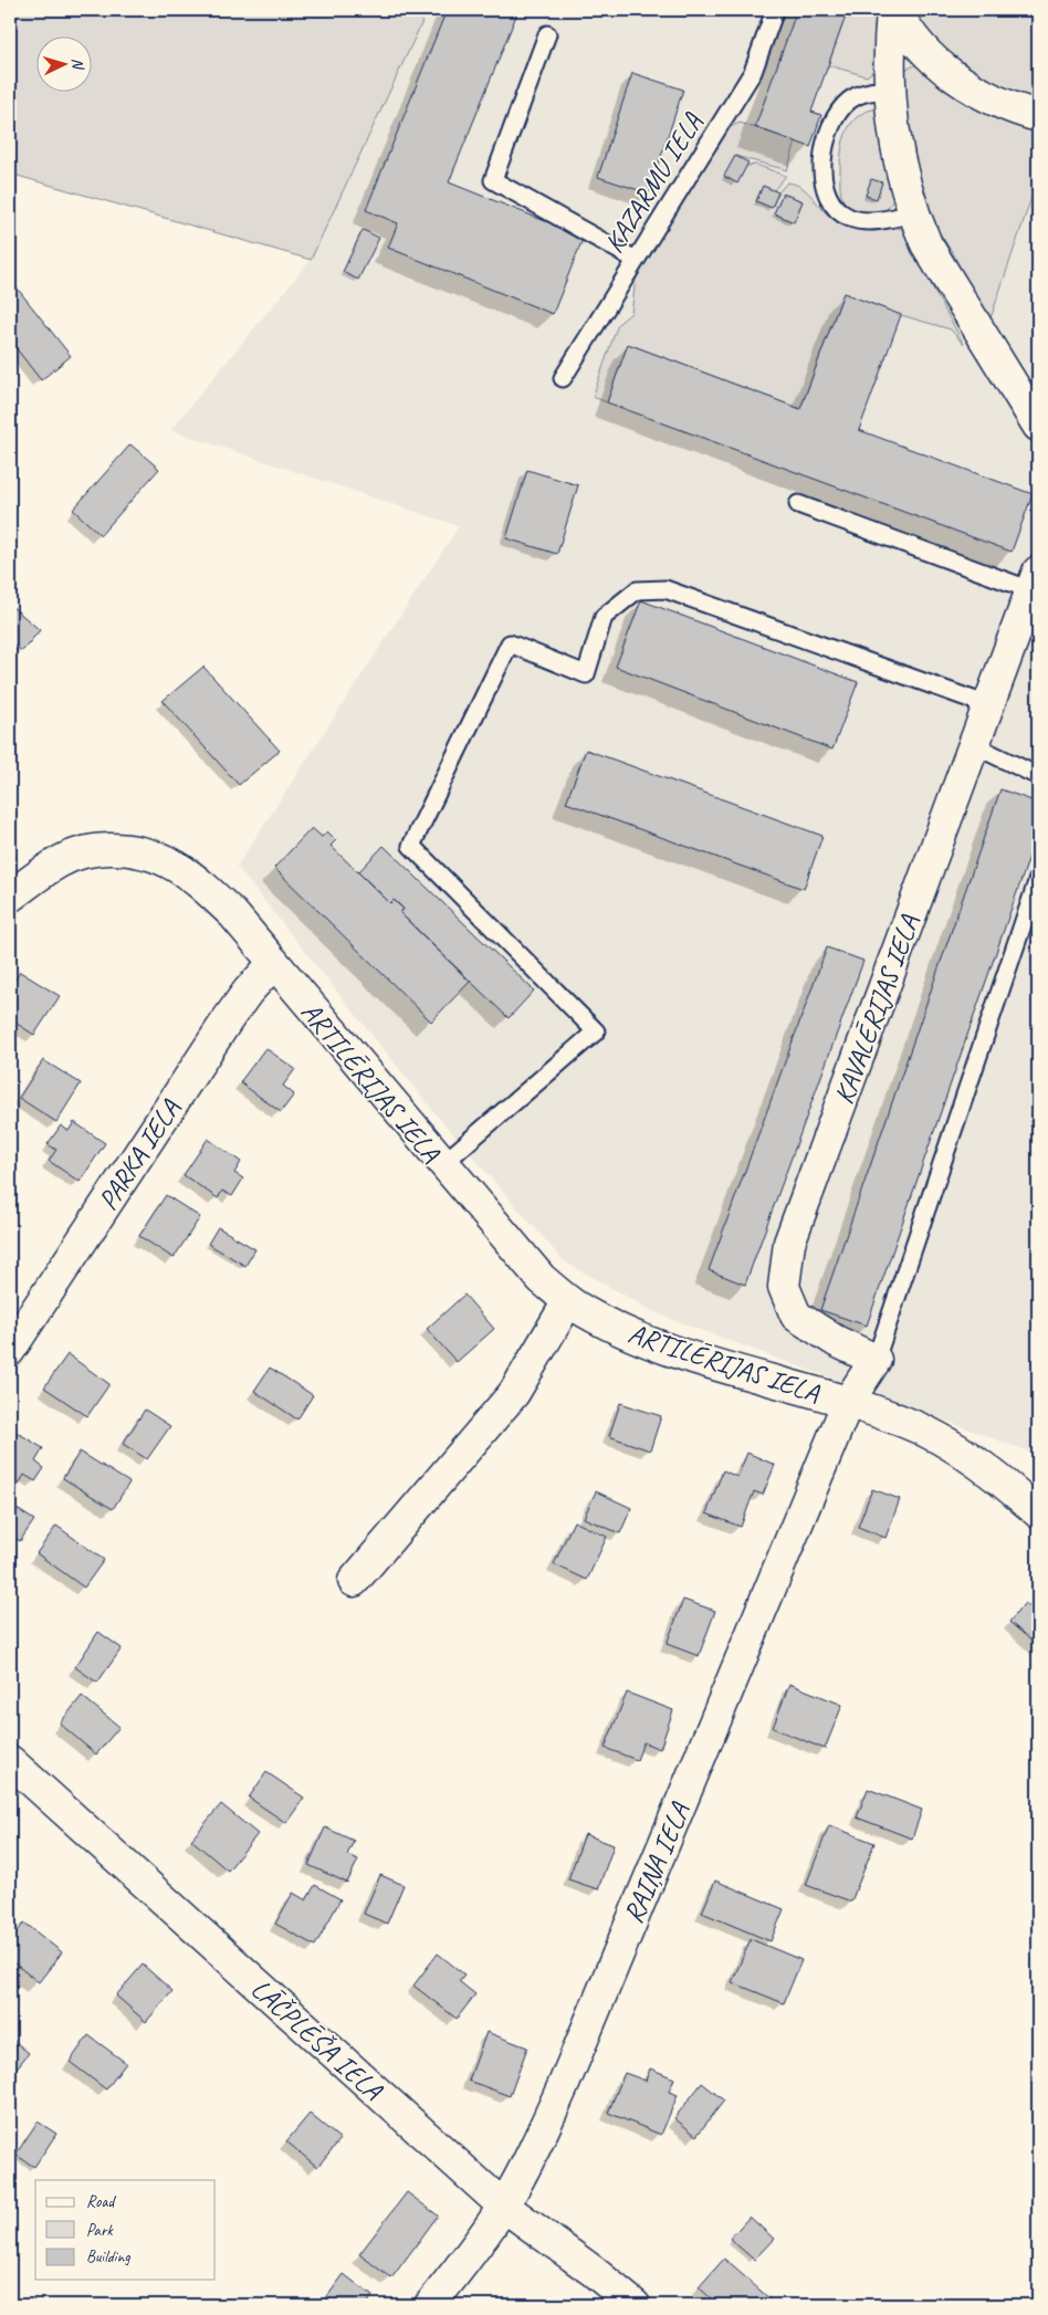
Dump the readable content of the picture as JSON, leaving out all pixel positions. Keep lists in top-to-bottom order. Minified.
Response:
{"streets":{"street":["KAVALĒRIJAS IELA","ARTILĒRIJAS IELA","PARKA IELA","RAIŅA IELA","LĀČPLĒŠA IELA"],"lane":["KAZARMU IELA"]},"crossings":[["ARTILĒRIJAS IELA","PARKA IELA"],["ARTILĒRIJAS IELA","RAIŅA IELA"],["RAIŅA IELA","LĀČPLĒŠA IELA"]],"legend":["Road","Park","Building"],"north":"right"}
